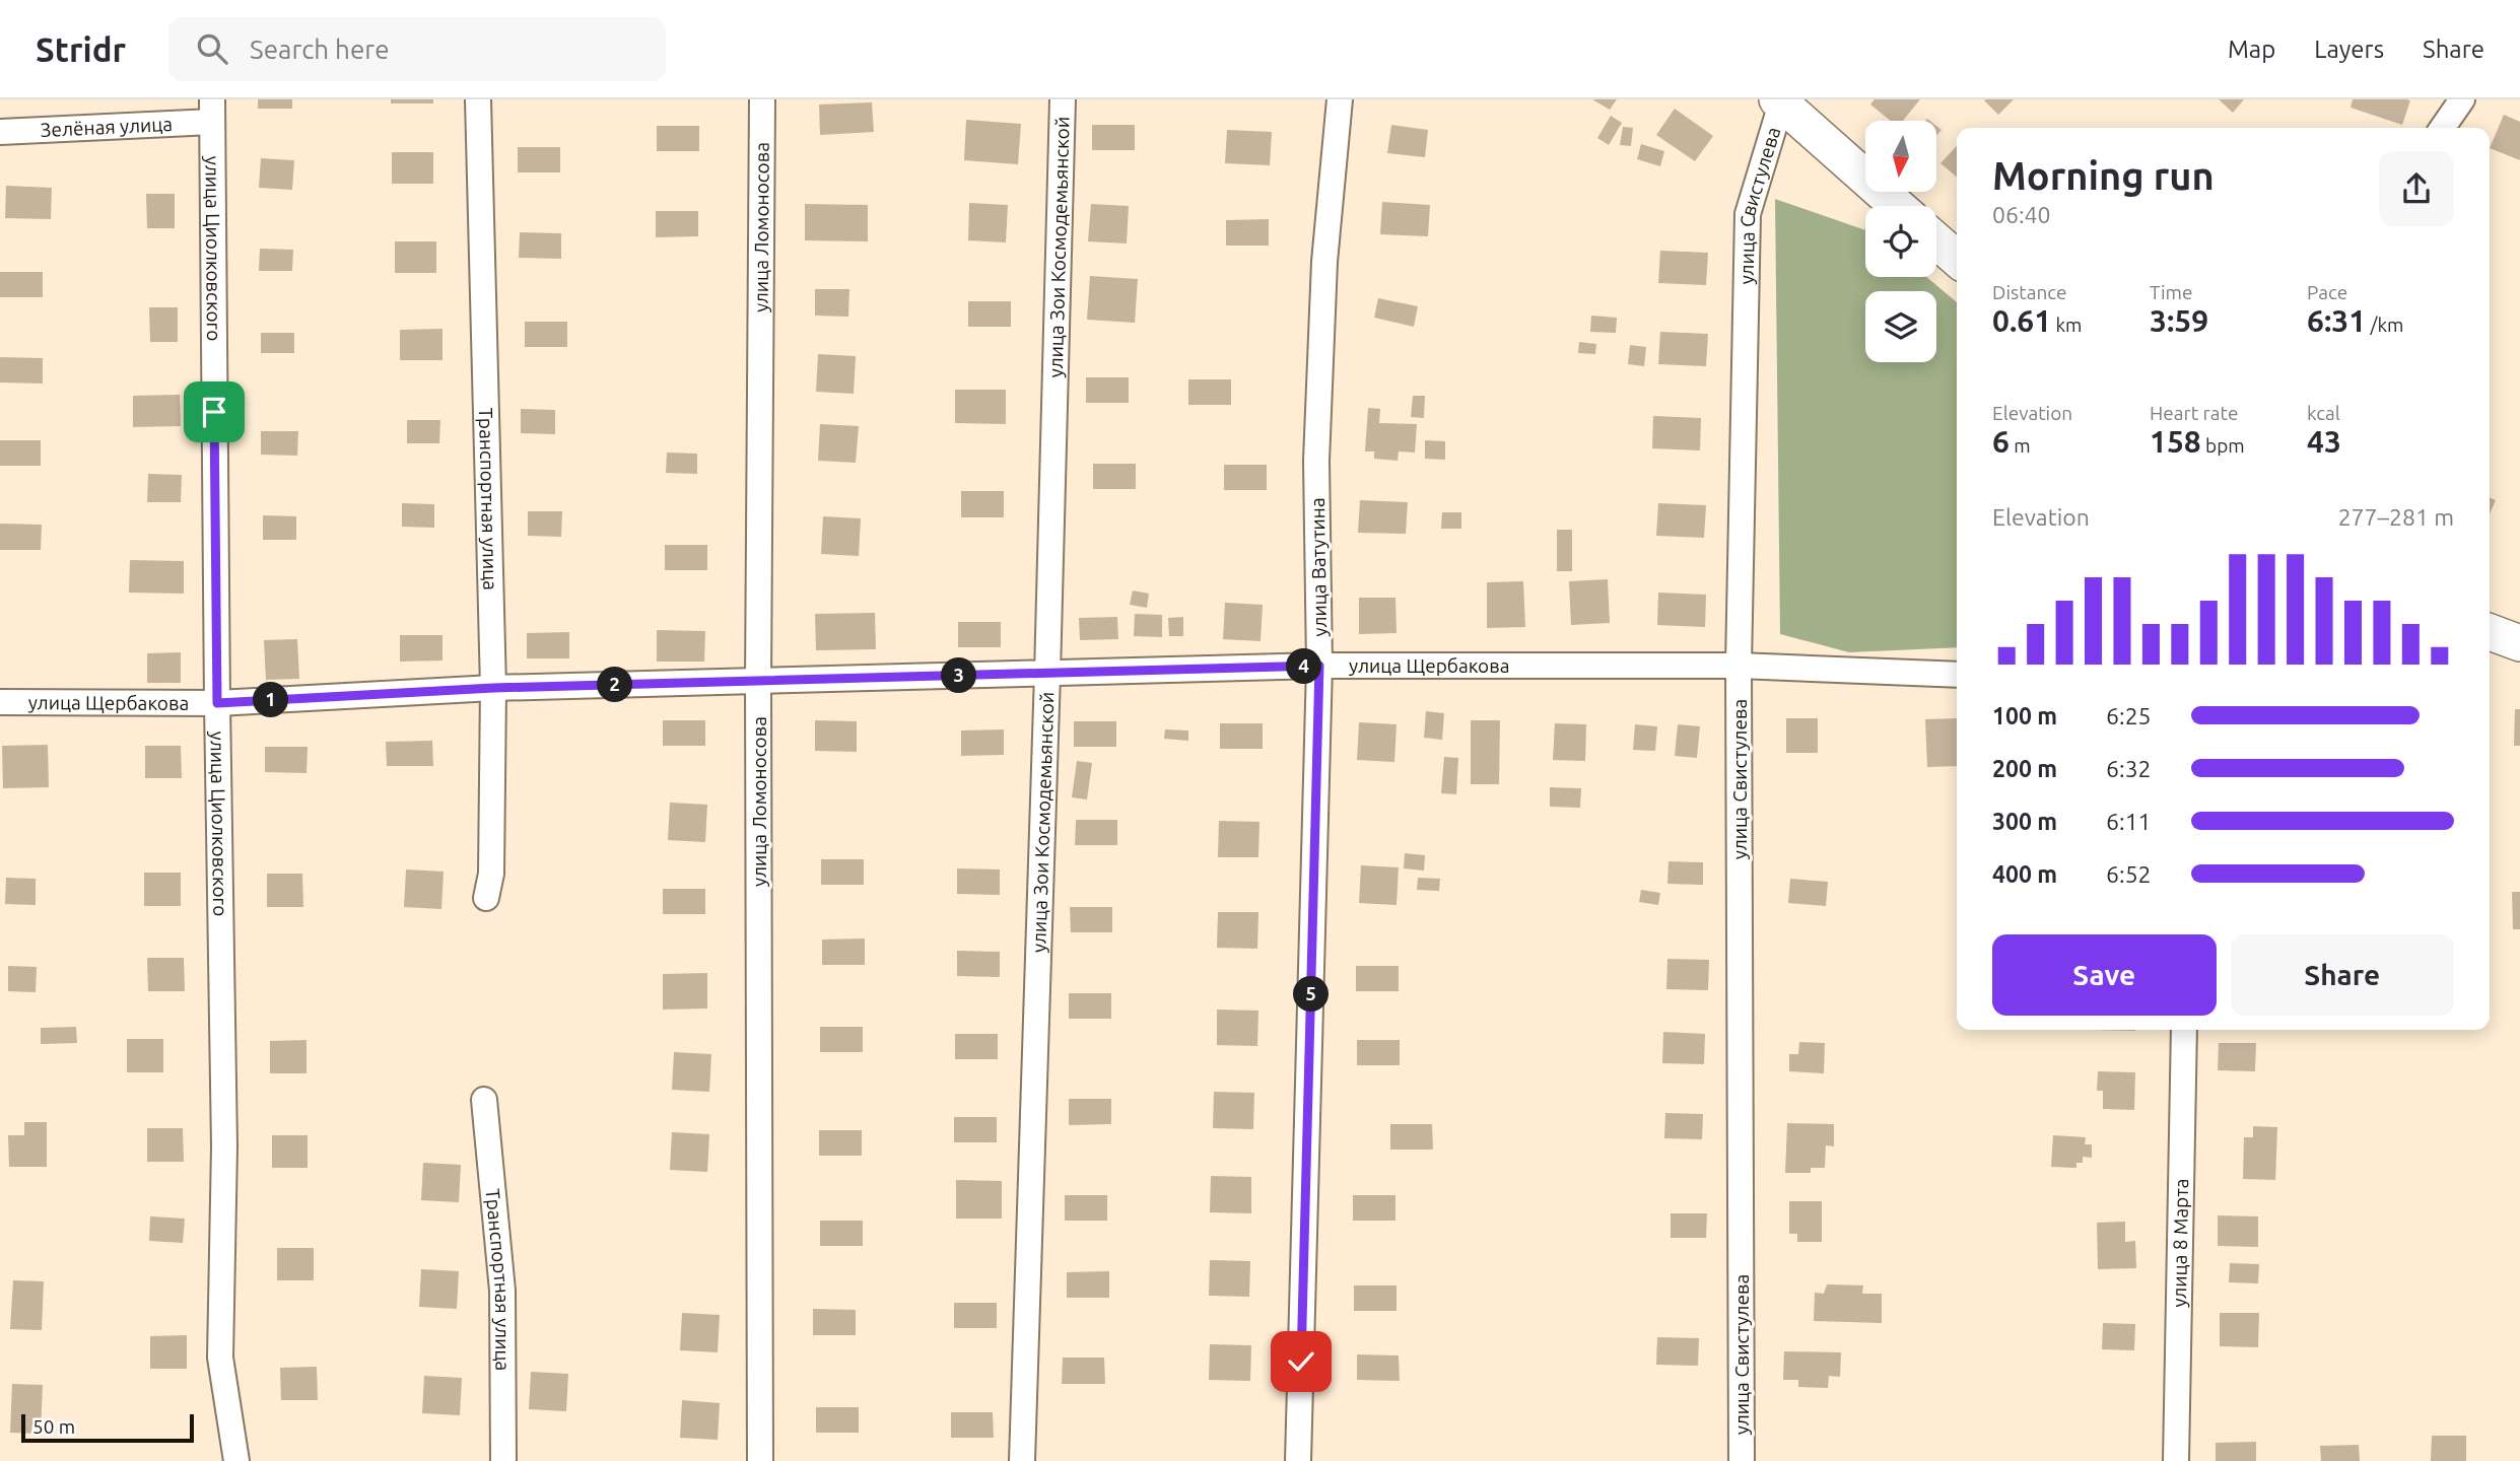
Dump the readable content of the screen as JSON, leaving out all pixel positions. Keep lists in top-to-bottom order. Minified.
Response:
{"streets":{"street":["Зелёная улица","улица Свистулева","улица Ломоносова","улица Зои Космодемьянской","улица Циолковского","Транспортная улица","улица Ватутина","улица Щербакова","улица 8 Марта"]},"crossings":[["Зелёная улица","улица Циолковского"],["улица Свистулева","улица Щербакова"],["улица Ломоносова","улица Щербакова"],["улица Зои Космодемьянской","улица Щербакова"],["улица Циолковского","улица Щербакова"],["Транспортная улица","улица Щербакова"],["улица Ватутина","улица Щербакова"]],"scale_bar":"50 m","north":"bottom","page":{"header":"Stridr","search":"Search here","nav":["Map","Layers","Share"],"heading":["Morning run","06:40"],"stats":[["Distance","0.61 km"],["Time","3:59"],["Pace","6:31 /km"],["Elevation","6 m"],["Heart rate","158 bpm"],["kcal","43"]],"chart":["Elevation","277–281 m"],"pins":["4","3","2","1","5"],"list":[{"name":"100 m","note":"6:25"},{"name":"200 m","note":"6:32"},{"name":"300 m","note":"6:11"},{"name":"400 m","note":"6:52"}],"buttons":["Save","Share"],"scale":"50 m"}}
